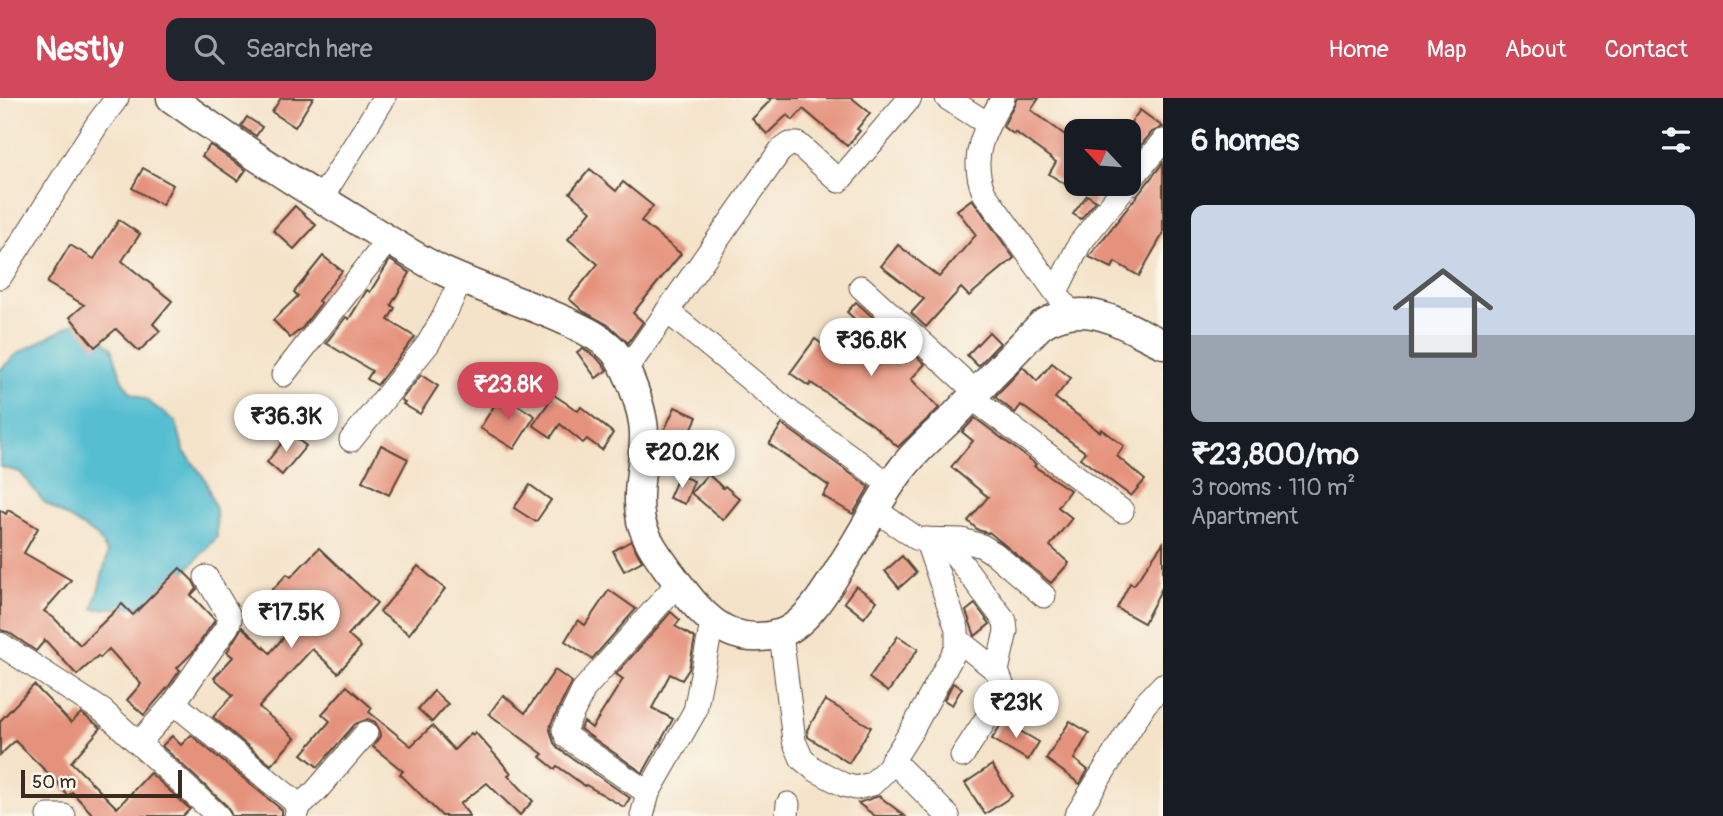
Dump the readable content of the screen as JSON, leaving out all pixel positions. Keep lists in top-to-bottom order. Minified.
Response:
{"scale_bar":"50 m","north":"top left","page":{"header":"Nestly","search":"Search here","nav":["Home","Map","About","Contact"],"heading":"6 homes","list":[{"name":"₹23,800/mo","note":"3 rooms · 110 m² · Apartment"}],"price":["₹36.8K","₹23.8K","₹36.3K","₹20.2K","₹17.5K","₹23K"],"scale":"50 m"}}
